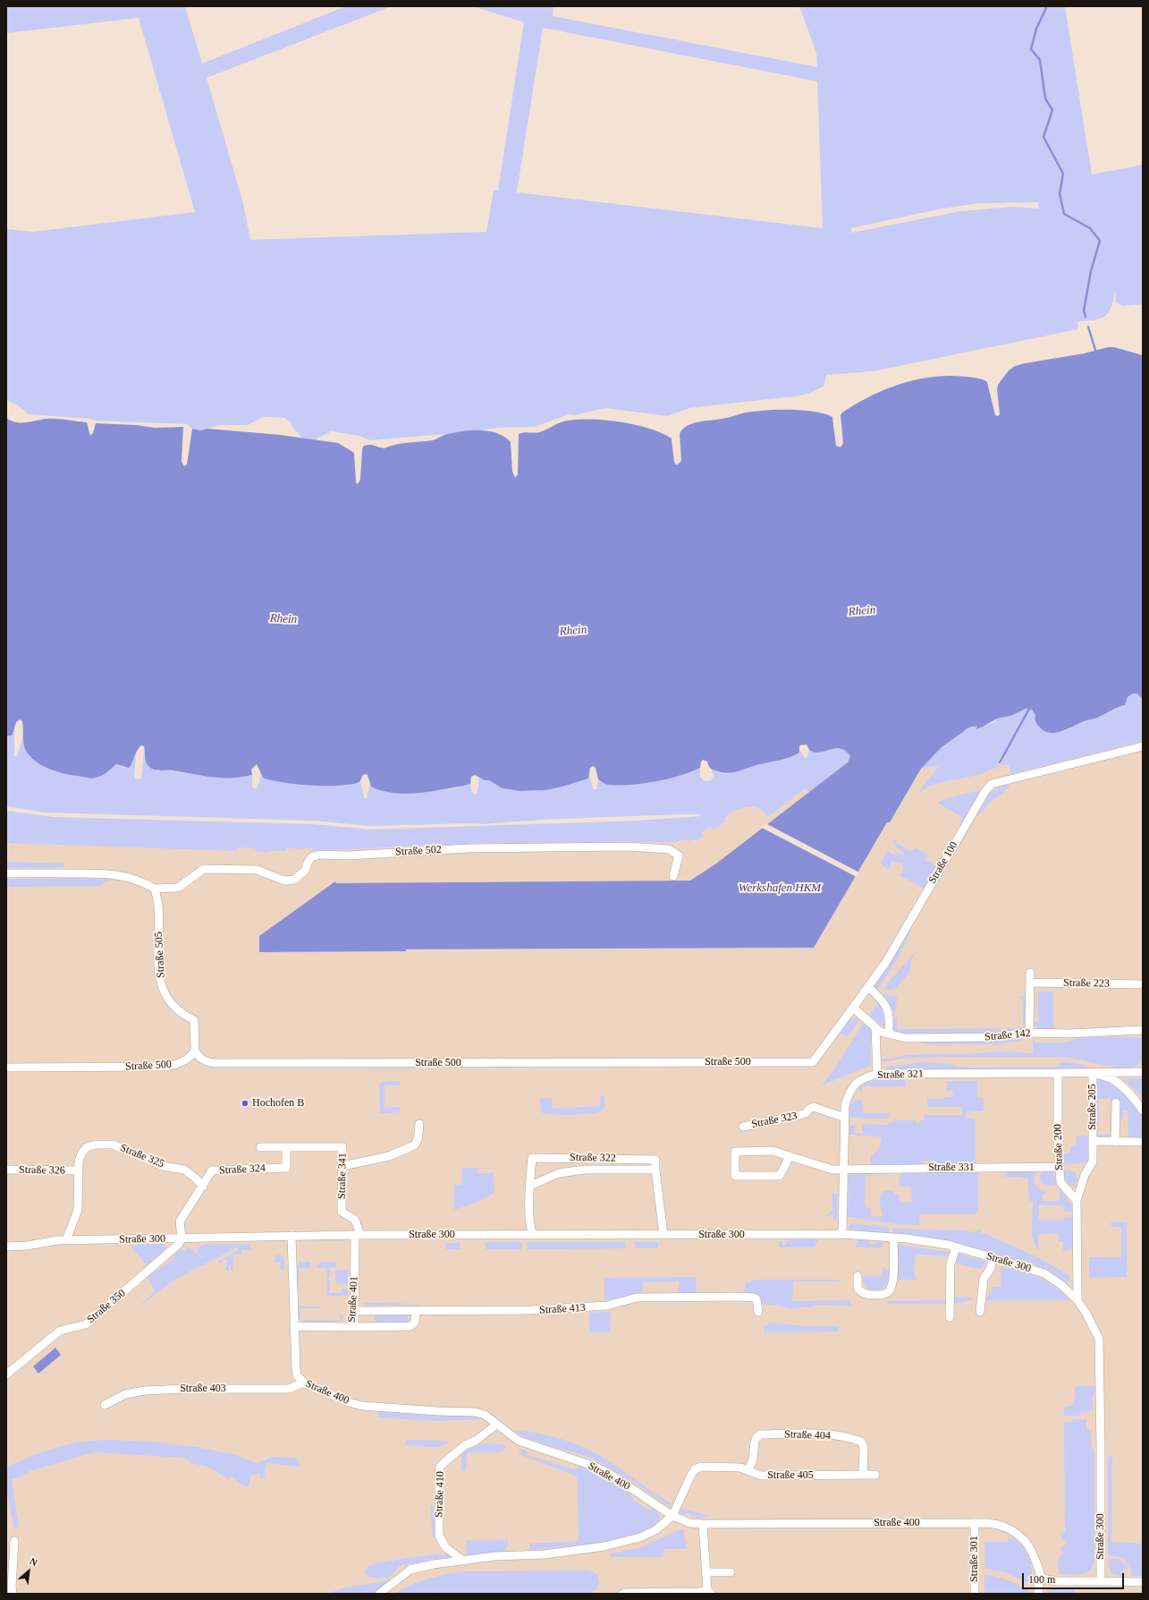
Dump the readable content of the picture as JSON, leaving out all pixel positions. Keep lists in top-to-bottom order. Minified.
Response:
{"streets":{"street":["Straße 502","Straße 100","Straße 505","Straße 223","Straße 142","Straße 500","Straße 321","Straße 205","Straße 323","Straße 200","Straße 325","Straße 322","Straße 331","Straße 324","Straße 326","Straße 341","Straße 300","Straße 401","Straße 350","Straße 413","Straße 403","Straße 400","Straße 404","Straße 405","Straße 410","Straße 301"]},"crossings":[["Straße 502","Straße 505"],["Straße 100","Straße 500"],["Straße 505","Straße 500"],["Straße 321","Straße 323"],["Straße 321","Straße 200"],["Straße 321","Straße 331"],["Straße 321","Straße 300"],["Straße 205","Straße 200"],["Straße 200","Straße 331"],["Straße 325","Straße 324"],["Straße 325","Straße 326"],["Straße 325","Straße 300"],["Straße 322","Straße 300"],["Straße 324","Straße 341"],["Straße 324","Straße 300"],["Straße 324","Straße 350"],["Straße 341","Straße 300"],["Straße 341","Straße 401"],["Straße 300","Straße 401"],["Straße 300","Straße 350"],["Straße 300","Straße 400"],["Straße 401","Straße 413"],["Straße 401","Straße 400"],["Straße 403","Straße 400"],["Straße 400","Straße 405"],["Straße 400","Straße 410"],["Straße 400","Straße 301"],["Straße 404","Straße 405"]],"water":["Rhein","Werkshafen HKM"],"places":["Hochofen B"],"scale_bar":"100 m","north":"top right"}
